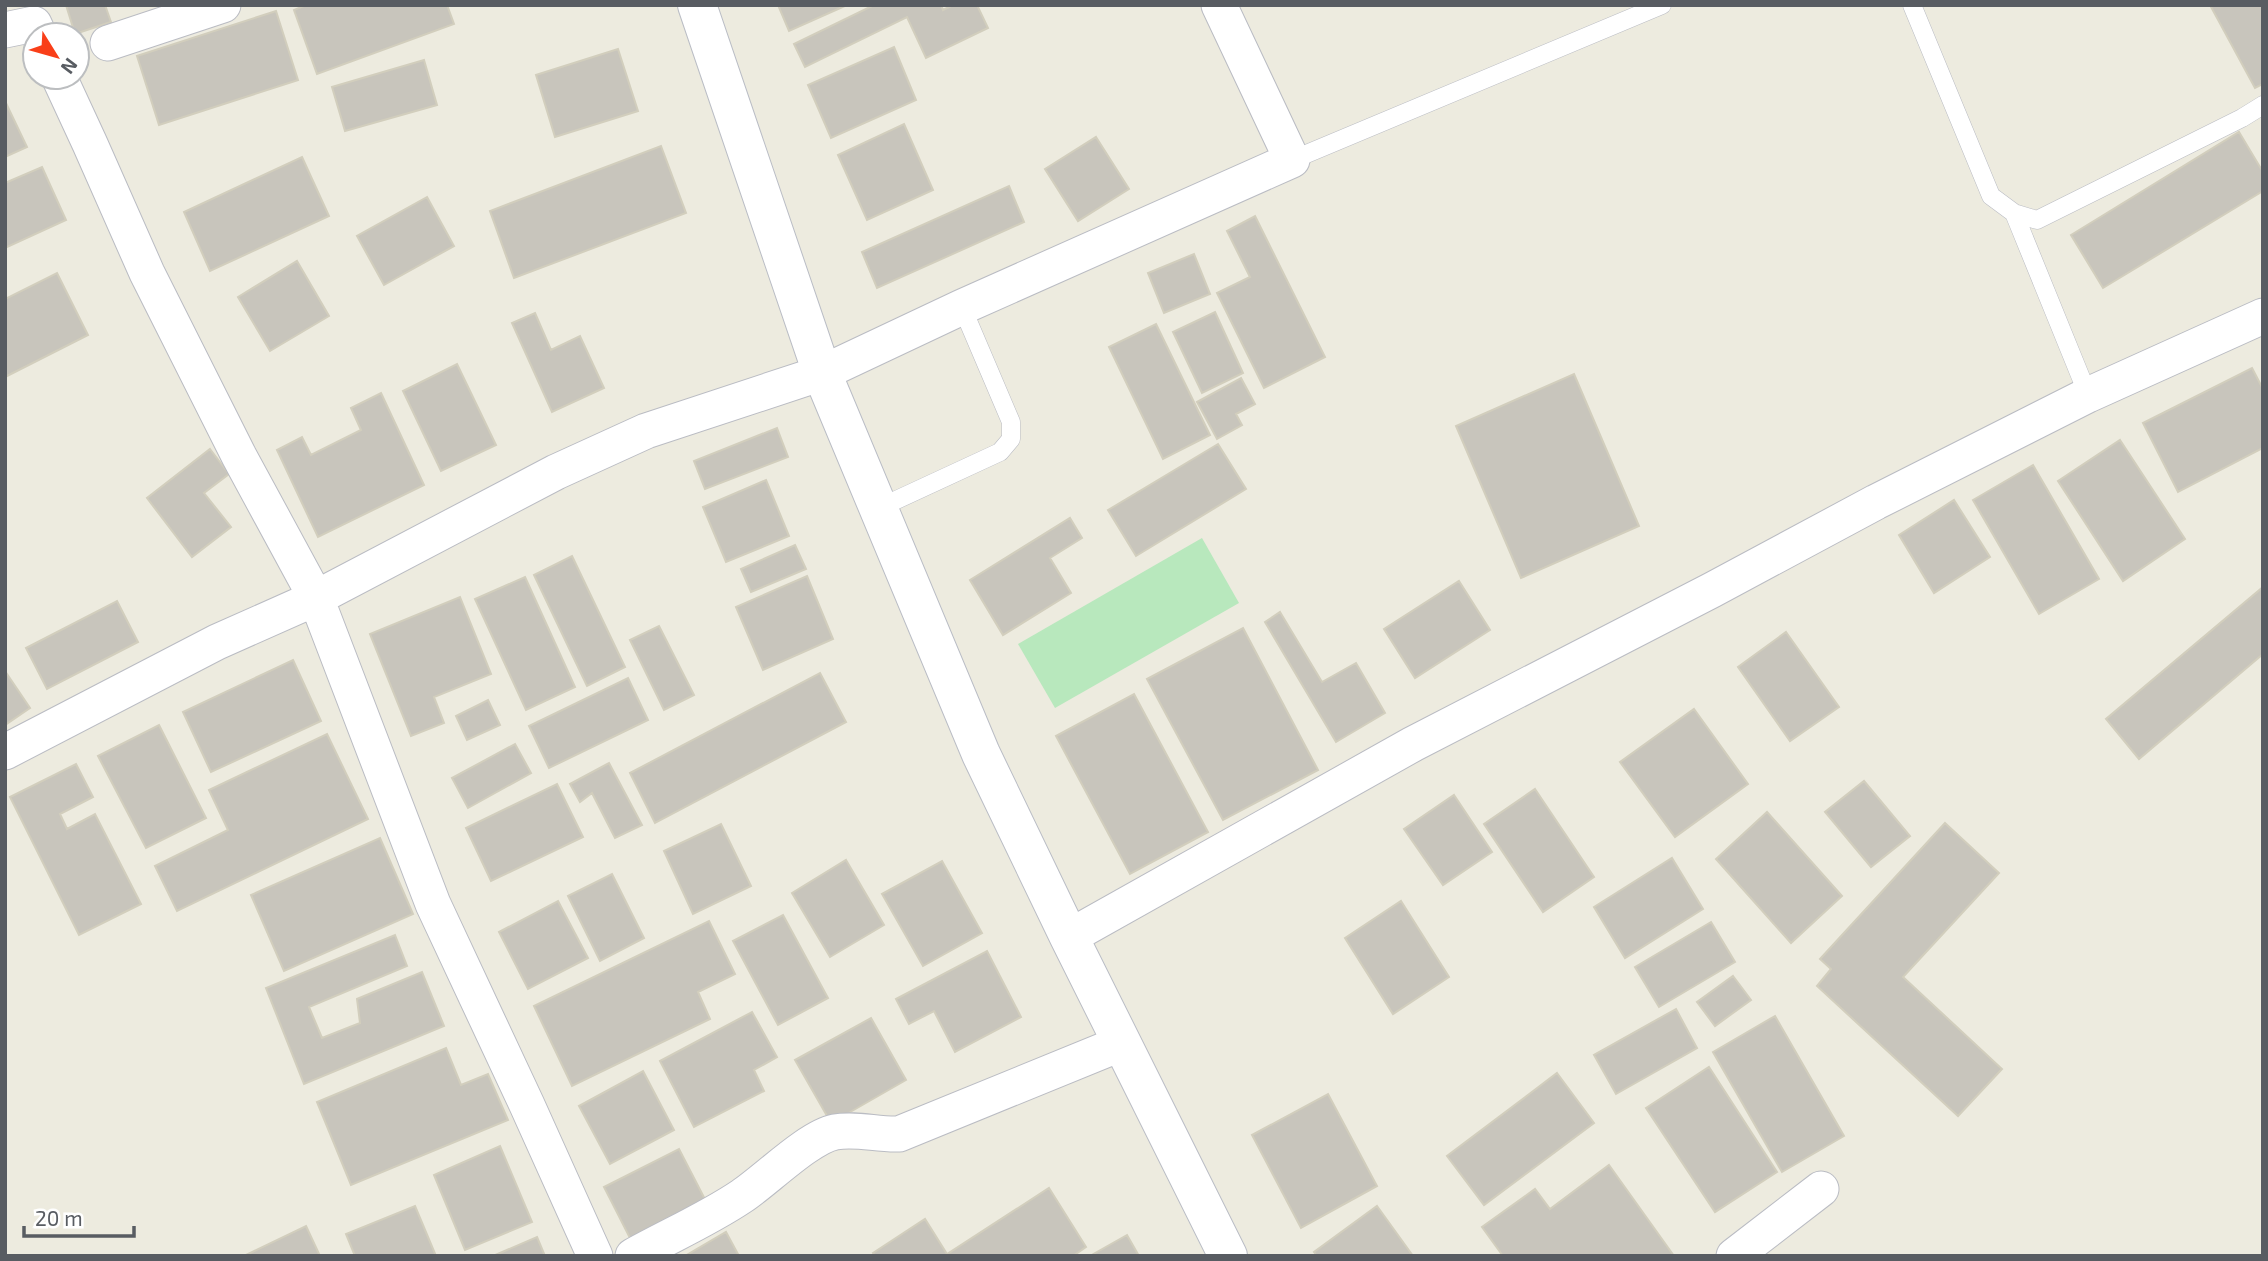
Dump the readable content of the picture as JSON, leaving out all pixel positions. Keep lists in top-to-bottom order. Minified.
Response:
{"scale_bar":"20 m","north":"bottom right"}
